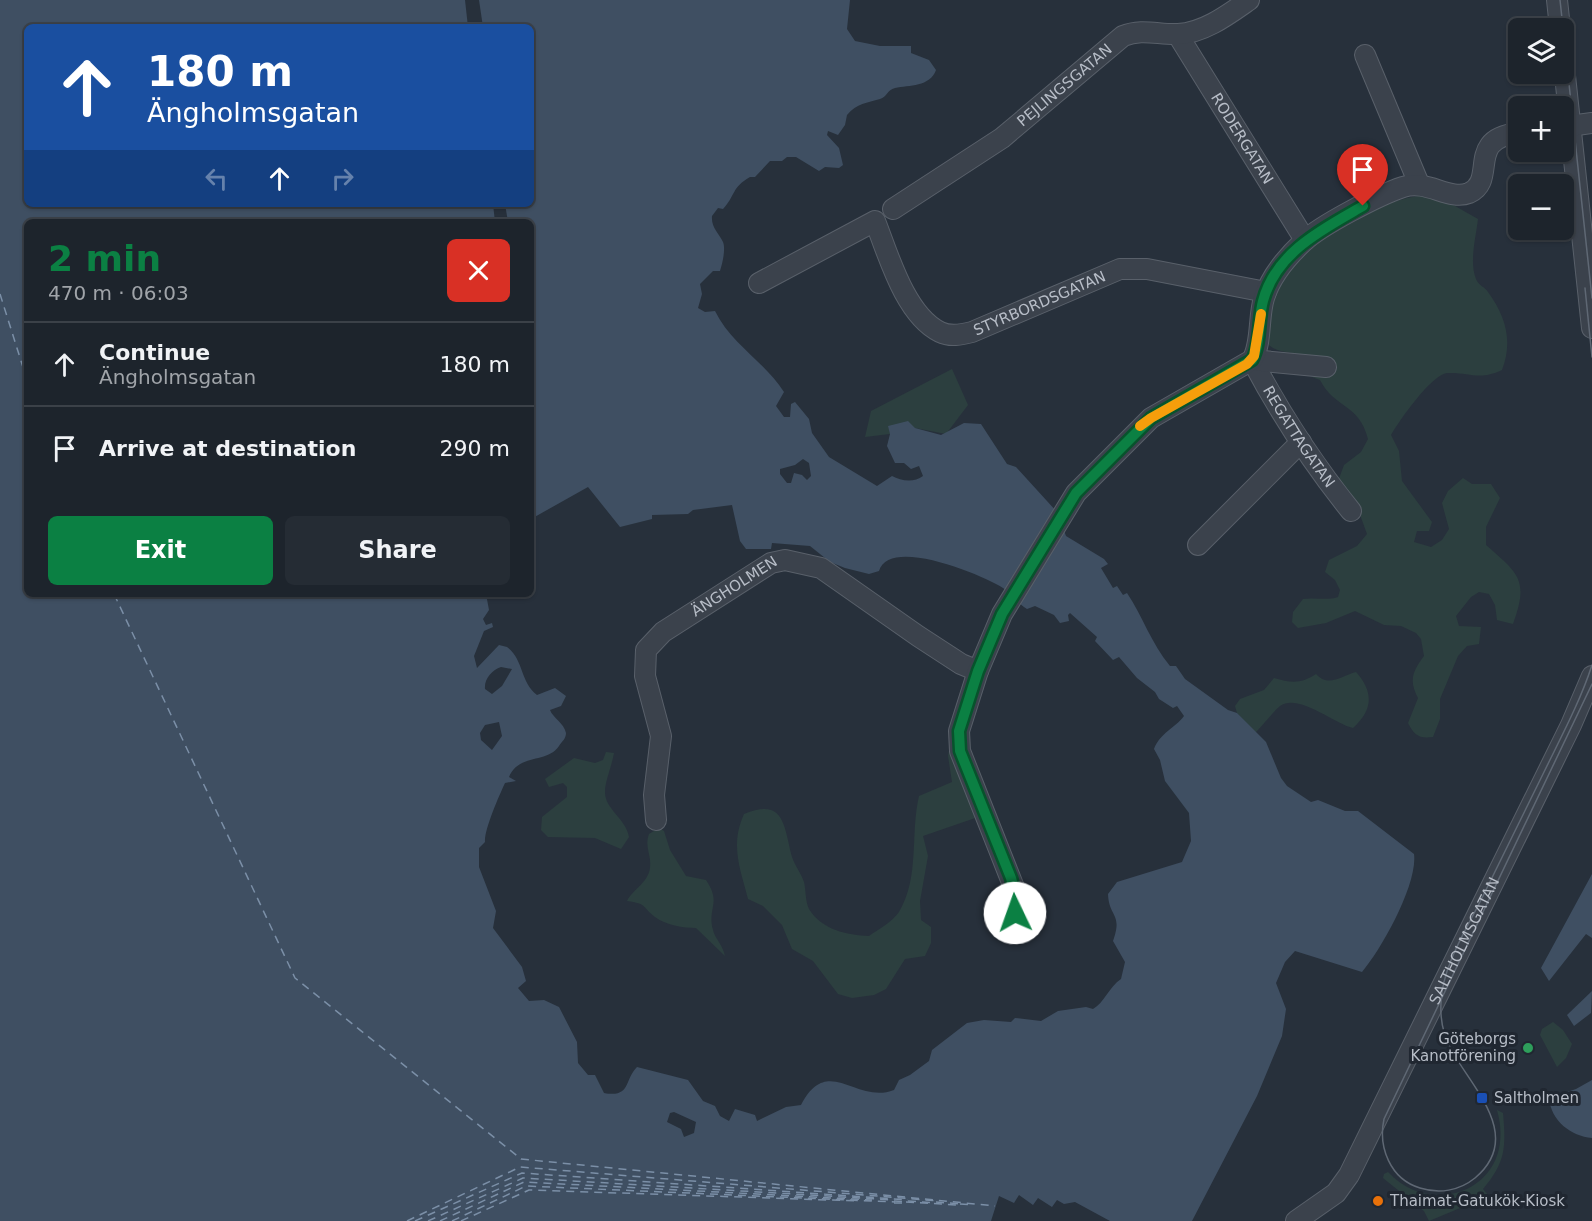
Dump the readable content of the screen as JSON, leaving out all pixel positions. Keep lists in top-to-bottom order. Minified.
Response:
{"streets":{"street":["PEJLINGSGATAN","RODERGATAN","STYRBORDSGATAN","REGATTAGATAN","ÄNGHOLMEN","SALTHOLMSGATAN"]},"crossings":[["PEJLINGSGATAN","RODERGATAN"]],"places":{"other":["Göteborgs Kanotförening","Thaimat-Gatukök-Kiosk"],"transit":["Saltholmen"]},"page":{"map_buttons":["+","−"],"turn":["180 m","Ängholmsgatan"],"heading":["2 min","470 m · 06:03"],"list":[{"name":"Continue","note":"Ängholmsgatan","value":"180 m"},{"name":"Arrive at destination","value":"290 m"}],"buttons":["Exit","Share"]}}
